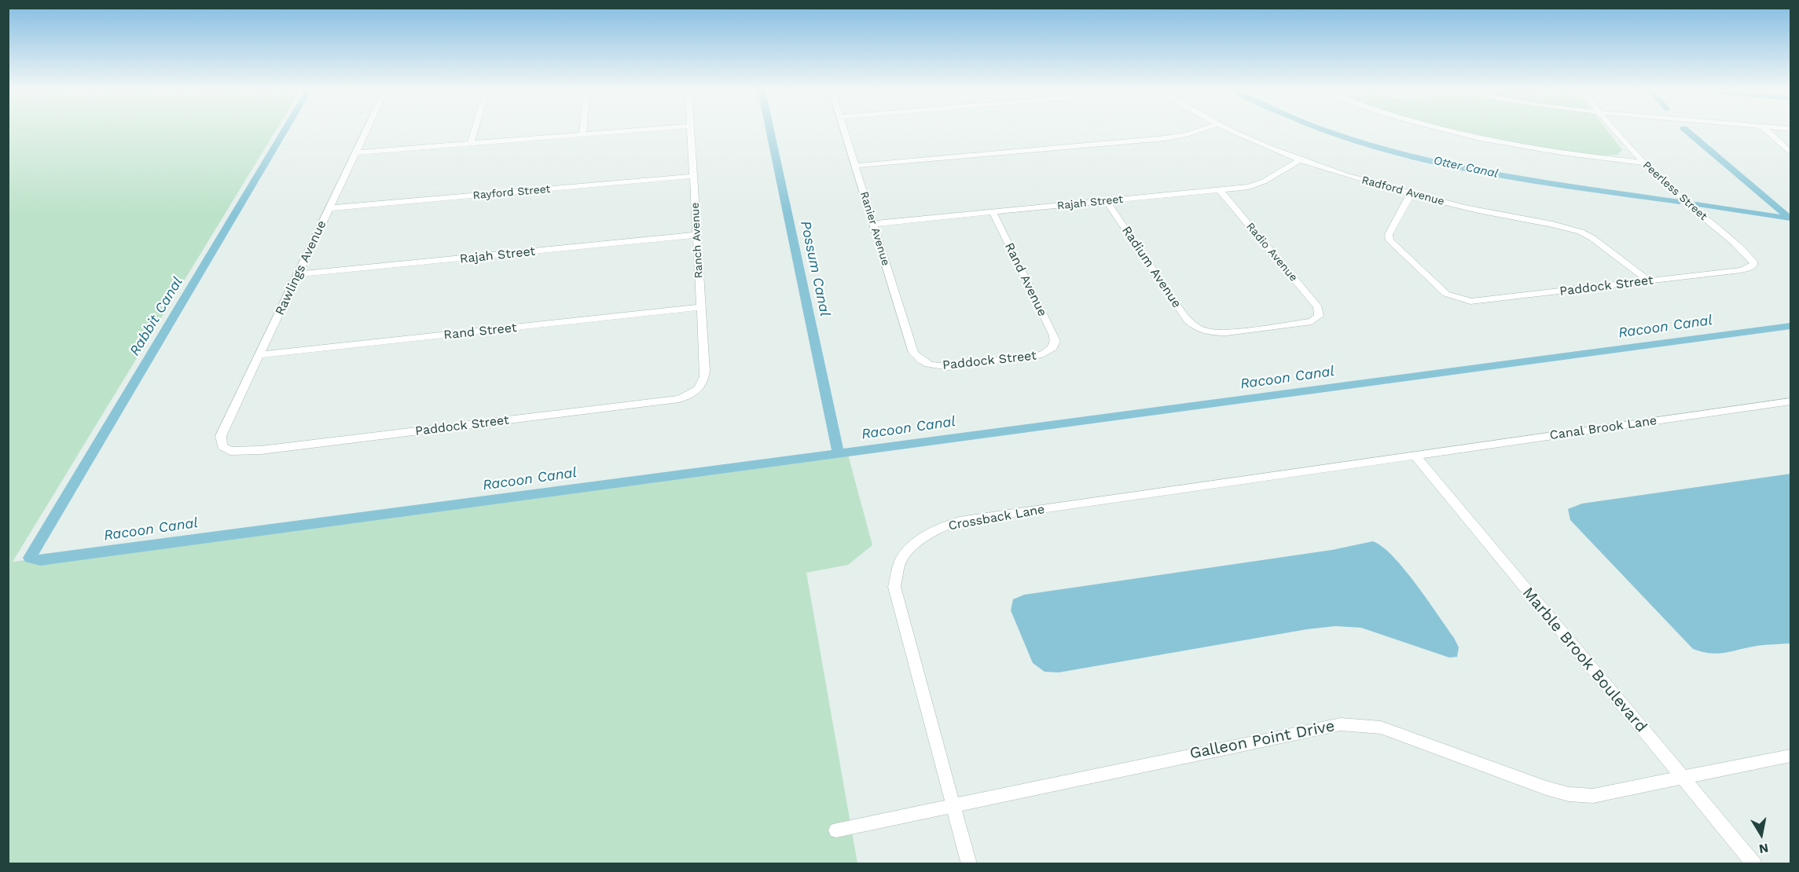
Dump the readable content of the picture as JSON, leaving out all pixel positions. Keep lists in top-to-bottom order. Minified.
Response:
{"streets":{"street":["Radford Avenue","Peerless Street","Rayford Street","Rajah Street","Ranier Avenue","Ranch Avenue","Radio Avenue","Radium Avenue","Rawlings Avenue","Rand Avenue","Paddock Street","Rand Street","Canal Brook Lane","Crossback Lane","Marble Brook Boulevard","Galleon Point Drive"]},"crossings":[["Radford Avenue","Rajah Street"],["Radford Avenue","Paddock Street"],["Peerless Street","Paddock Street"],["Rayford Street","Ranch Avenue"],["Rayford Street","Rawlings Avenue"],["Rajah Street","Ranier Avenue"],["Rajah Street","Ranch Avenue"],["Rajah Street","Radio Avenue"],["Rajah Street","Radium Avenue"],["Rajah Street","Rawlings Avenue"],["Rajah Street","Rand Avenue"],["Ranier Avenue","Paddock Street"],["Ranch Avenue","Paddock Street"],["Ranch Avenue","Rand Street"],["Radio Avenue","Radium Avenue"],["Rawlings Avenue","Paddock Street"],["Rawlings Avenue","Rand Street"],["Rand Avenue","Paddock Street"],["Canal Brook Lane","Crossback Lane"],["Canal Brook Lane","Marble Brook Boulevard"],["Crossback Lane","Marble Brook Boulevard"],["Crossback Lane","Galleon Point Drive"],["Marble Brook Boulevard","Galleon Point Drive"]],"water":["Otter Canal","Possum Canal","Rabbit Canal","Racoon Canal"],"north":"bottom"}
